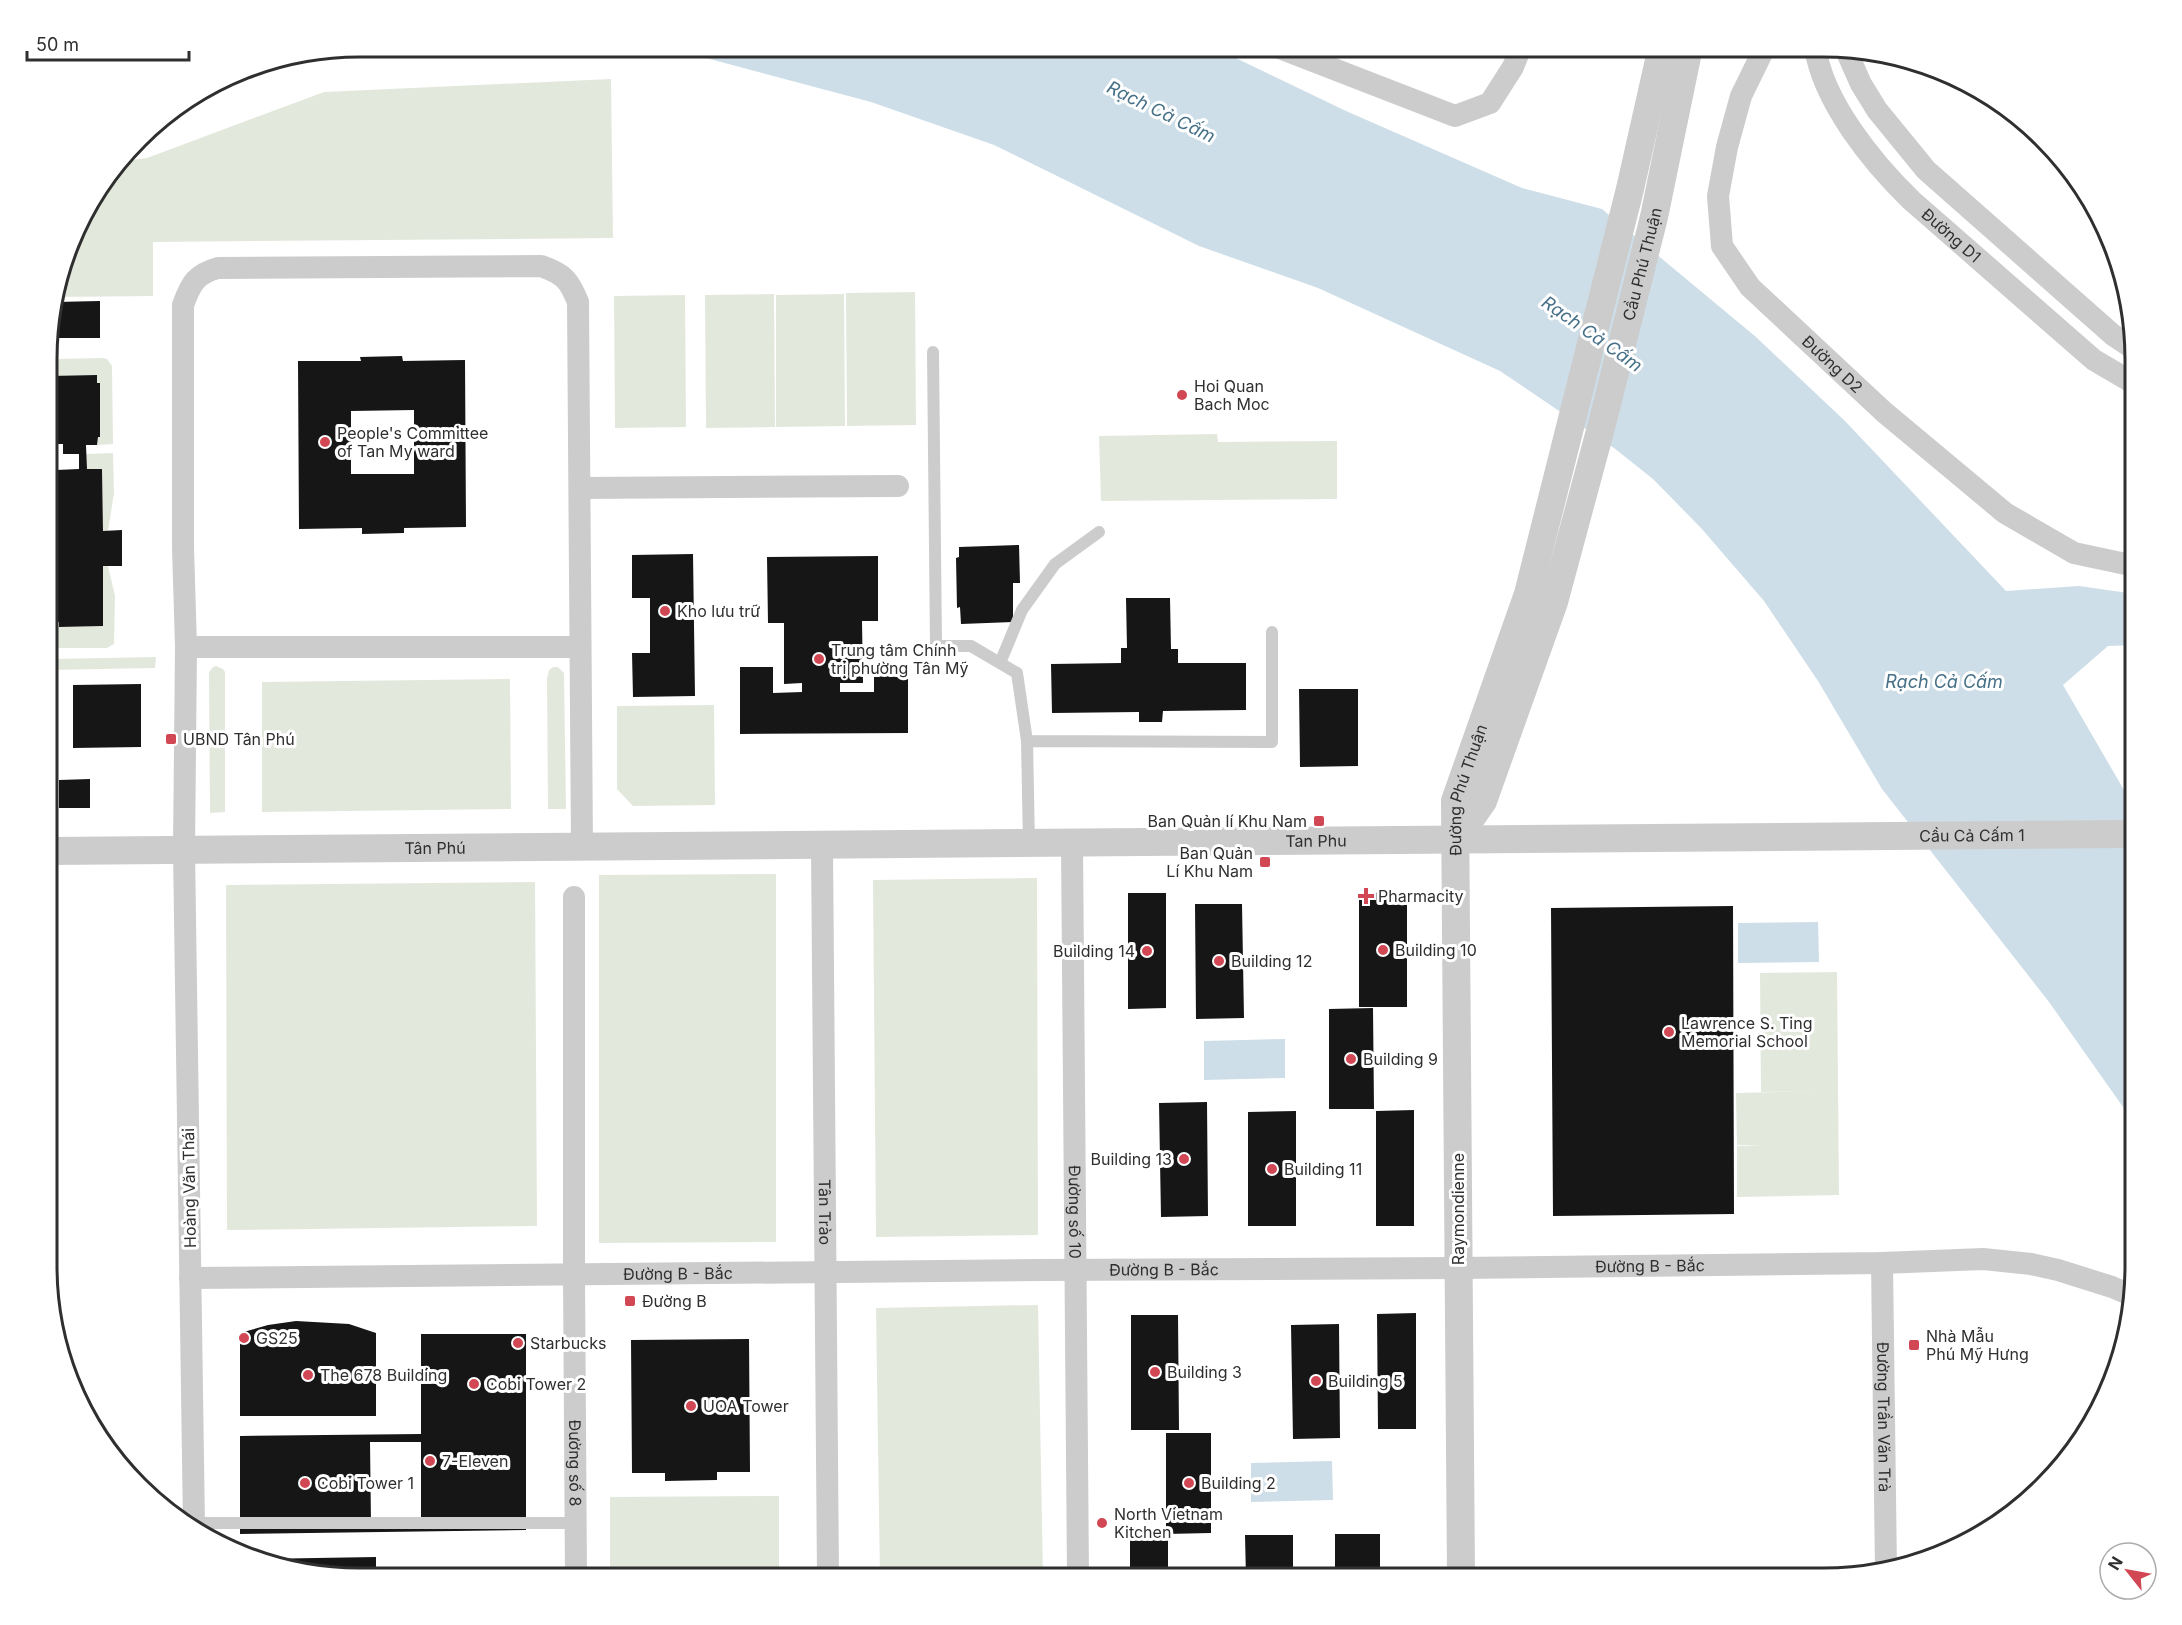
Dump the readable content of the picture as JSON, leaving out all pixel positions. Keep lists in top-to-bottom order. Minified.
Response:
{"streets":{"street":["Đường D1","Cầu Phú Thuận","Đường D2","Đường Phú Thuận","Cầu Cả Cấm 1","Tan Phu","Tân Phú","Hoàng Văn Thái","Raymondienne","Đường số 10","Tân Trào","Đường B - Bắc","Đường Trần Văn Trà","Đường số 8"]},"crossings":[["Cầu Phú Thuận","Đường Phú Thuận"],["Đường Phú Thuận","Tan Phu"],["Đường Phú Thuận","Raymondienne"],["Cầu Cả Cấm 1","Tan Phu"],["Tan Phu","Tân Phú"],["Tan Phu","Raymondienne"],["Tan Phu","Đường số 10"],["Tan Phu","Tân Trào"],["Tân Phú","Hoàng Văn Thái"],["Tân Phú","Tân Trào"],["Hoàng Văn Thái","Đường B - Bắc"],["Raymondienne","Đường B - Bắc"],["Đường số 10","Đường B - Bắc"],["Tân Trào","Đường B - Bắc"],["Đường B - Bắc","Đường Trần Văn Trà"],["Đường B - Bắc","Đường số 8"]],"water":["Rạch Cả Cấm"],"places":{"other":["Hoi Quan Bach Moc","People's Committee of Tan My ward","Kho lưu trữ","Trung tâm Chính trị phường Tân Mỹ","Building 10","Building 14","Building 12","Lawrence S. Ting Memorial School","Building 9","Building 13","Building 11","GS25","Starbucks","Building 3","The 678 Building","Building 5","Cobi Tower 2","UOA Tower","7-Eleven","Cobi Tower 1","Building 2","North Vietnam Kitchen"],"transit":["UBND Tân Phú","Ban Quản lí Khu Nam","Ban Quản Lí Khu Nam","Đường B","Nhà Mẫu Phú Mỹ Hưng"],"health":["Pharmacity"]},"scale_bar":"50 m","north":"top left"}
